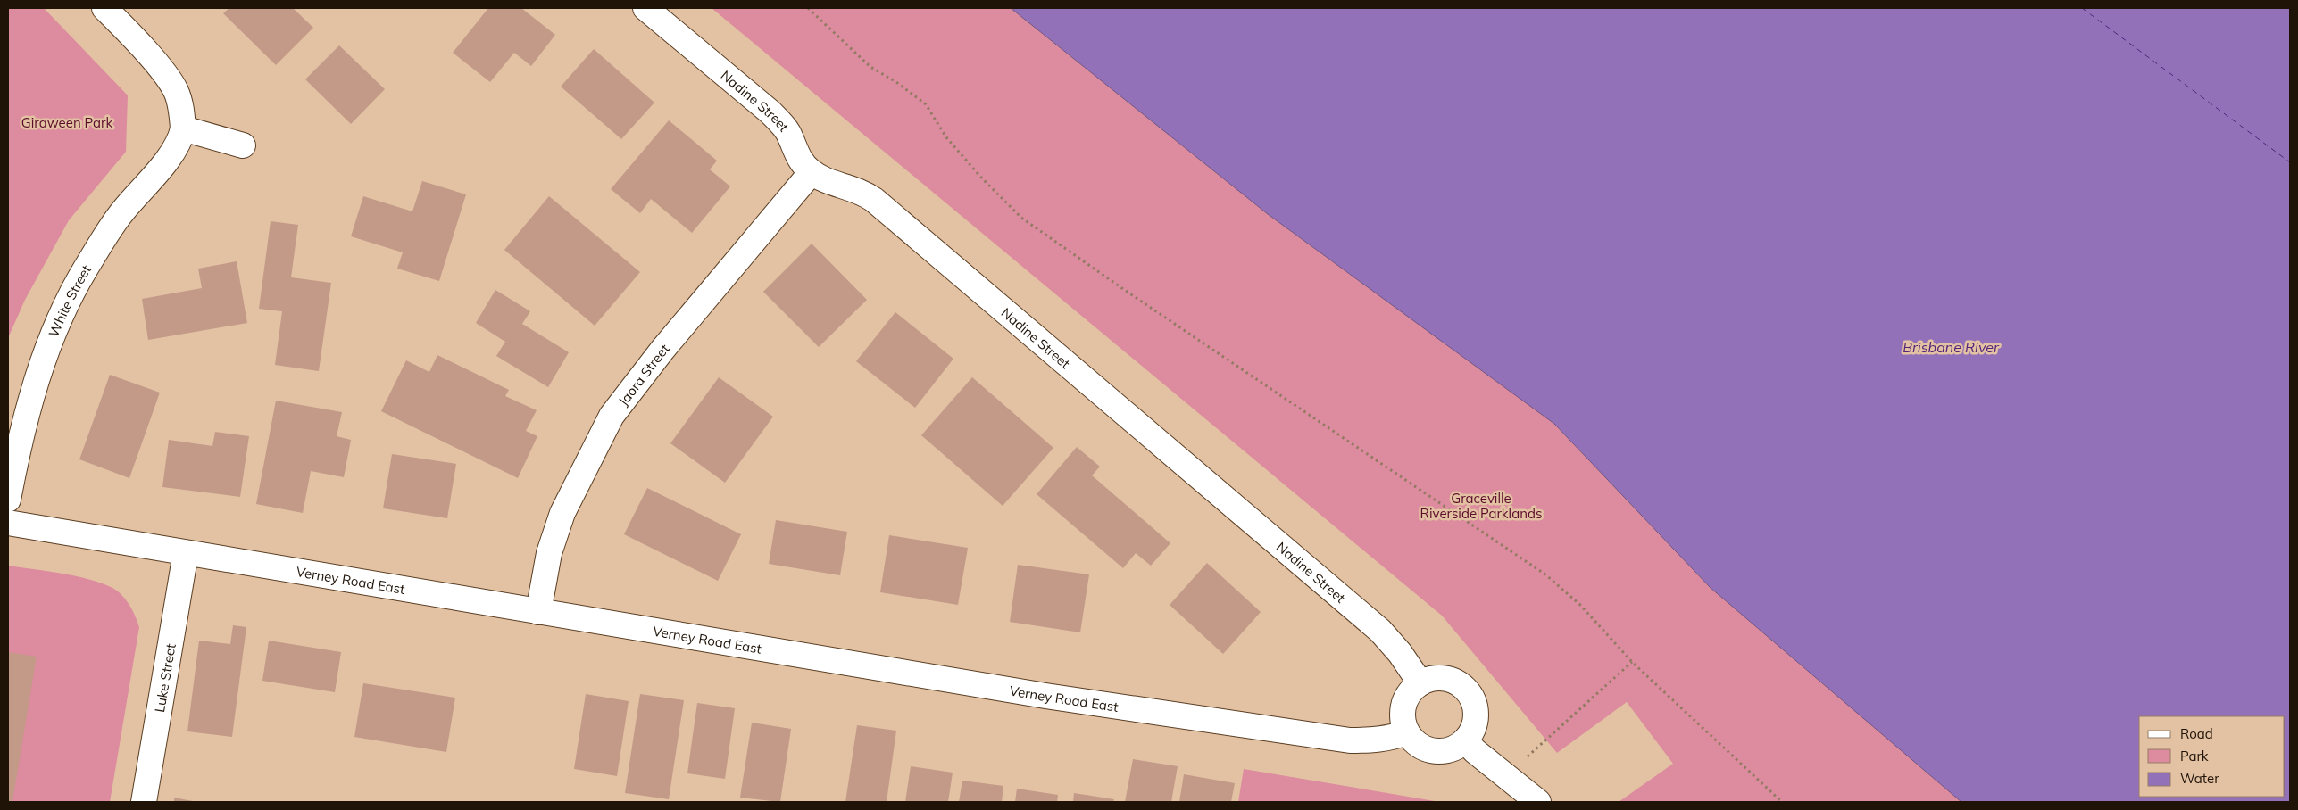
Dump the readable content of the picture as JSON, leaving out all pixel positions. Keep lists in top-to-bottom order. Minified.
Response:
{"streets":{"street":["Nadine Street","White Street","Jaora Street","Verney Road East","Luke Street"]},"crossings":[["Nadine Street","Jaora Street"],["Nadine Street","Verney Road East"],["Jaora Street","Verney Road East"],["Verney Road East","Luke Street"]],"water":["Brisbane River"],"parks":["Giraween Park","Graceville Riverside Parklands"],"legend":["Road","Park","Water"]}
